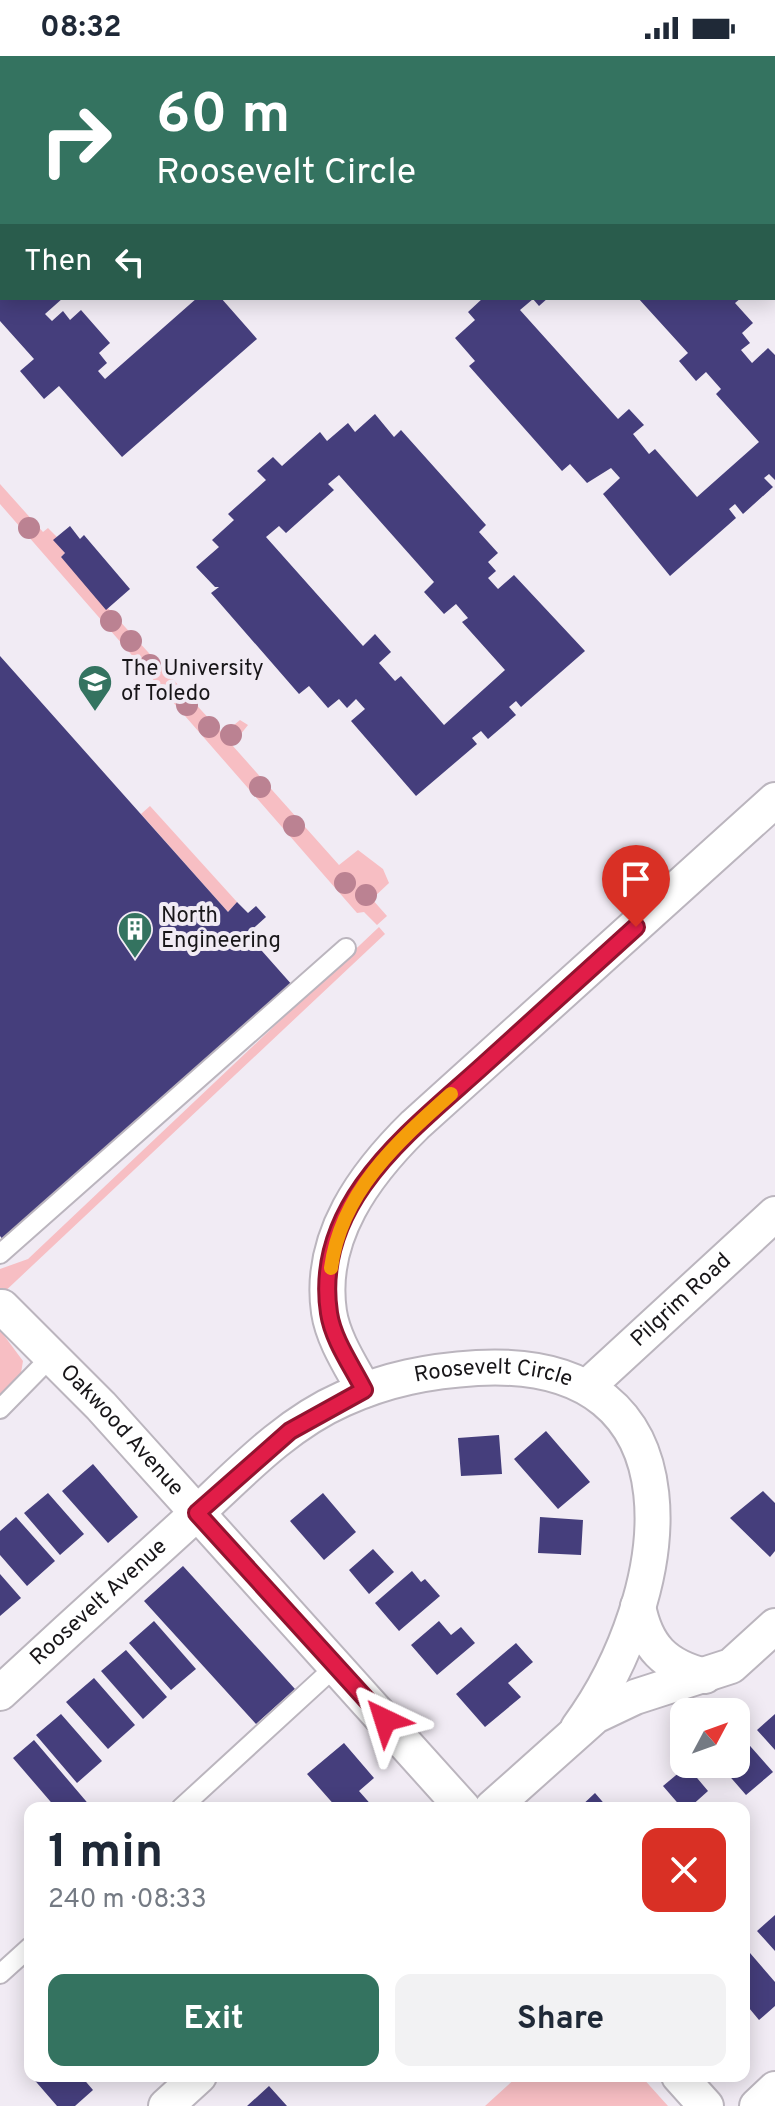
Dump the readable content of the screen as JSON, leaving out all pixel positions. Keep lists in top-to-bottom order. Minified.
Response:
{"streets":{"street":["Pilgrim Road","Roosevelt Circle","Oakwood Avenue","Roosevelt Avenue"]},"crossings":[["Pilgrim Road","Roosevelt Circle"],["Roosevelt Circle","Oakwood Avenue"],["Roosevelt Circle","Roosevelt Avenue"],["Oakwood Avenue","Roosevelt Avenue"]],"places":{"school or university":["The University of Toledo"],"building":["North Engineering"]},"north":"top right","page":{"status":"08:32","turn":["60 m","Roosevelt Circle"],"then":"Then","heading":["1 min","240 m · 08:33"],"buttons":["Exit","Share"]}}
